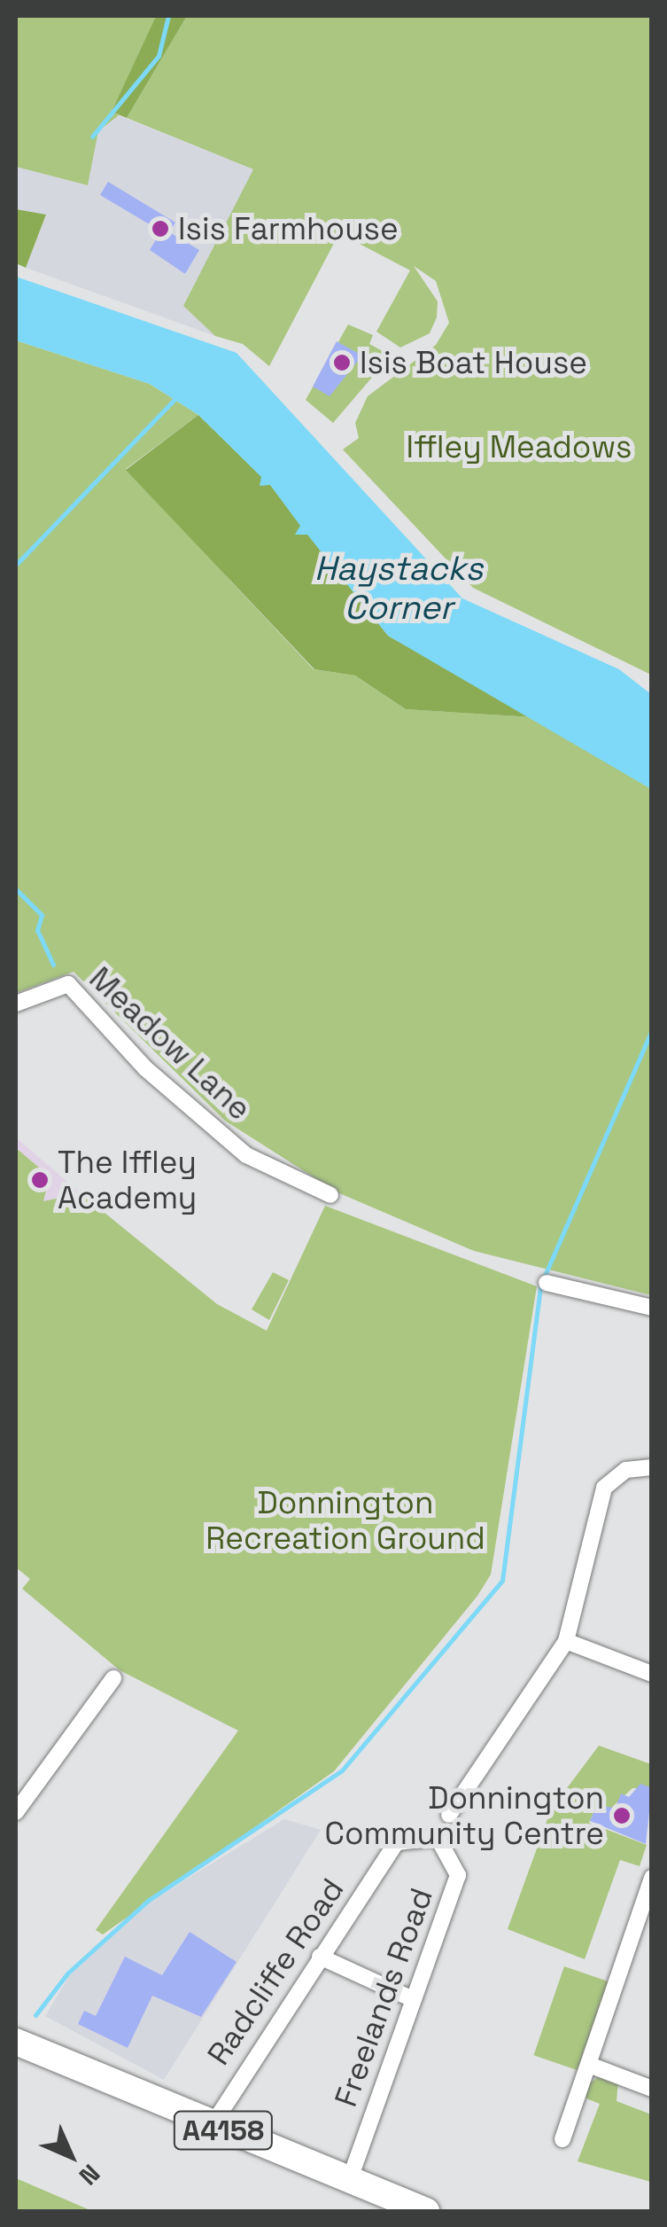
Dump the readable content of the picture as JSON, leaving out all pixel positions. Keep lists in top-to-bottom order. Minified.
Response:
{"streets":{"main road":["A4158"],"street":["Meadow Lane","Radcliffe Road","Freelands Road"]},"crossings":[["Radcliffe Road","Freelands Road"],["Radcliffe Road","A4158"],["Freelands Road","A4158"]],"water":["Haystacks Corner"],"parks":["Iffley Meadows","Donnington Recreation Ground"],"places":["Isis Farmhouse","Isis Boat House","The Iffley Academy","Donnington Community Centre"],"north":"bottom right"}
